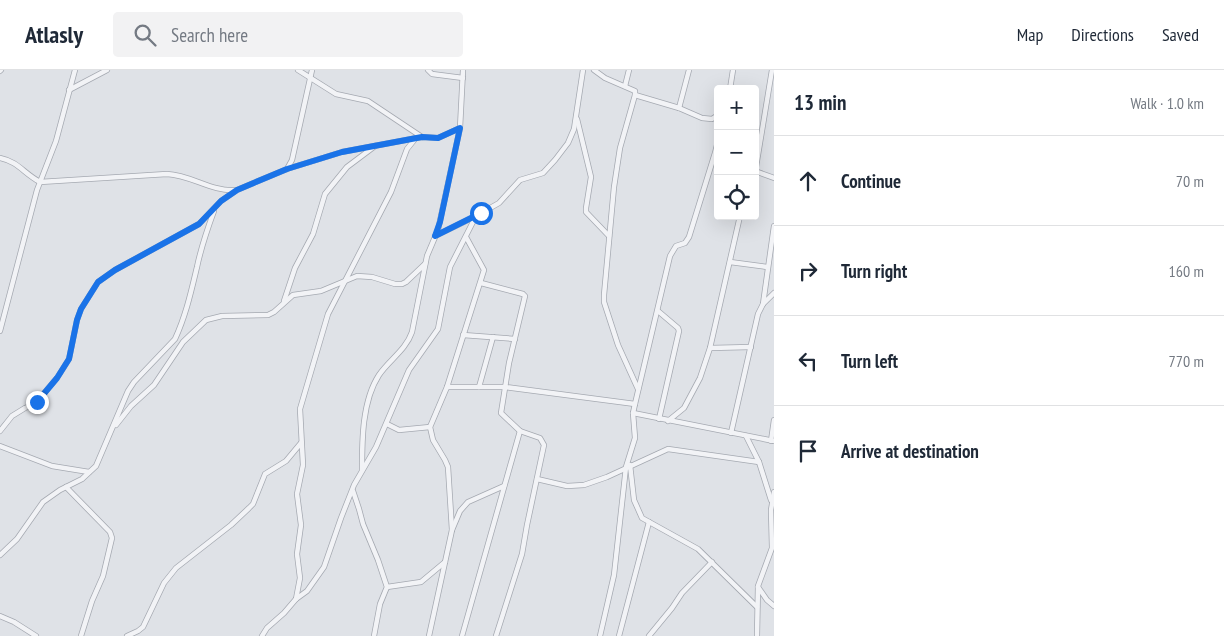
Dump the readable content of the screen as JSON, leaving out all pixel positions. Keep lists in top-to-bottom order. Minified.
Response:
{"page":{"header":"Atlasly","search":"Search here","nav":["Map","Directions","Saved"],"heading":["13 min","Walk · 1.0 km"],"map_buttons":["+","−"],"list":[["Continue","70 m"],["Turn right","160 m"],["Turn left","770 m"],"Arrive at destination"]}}
